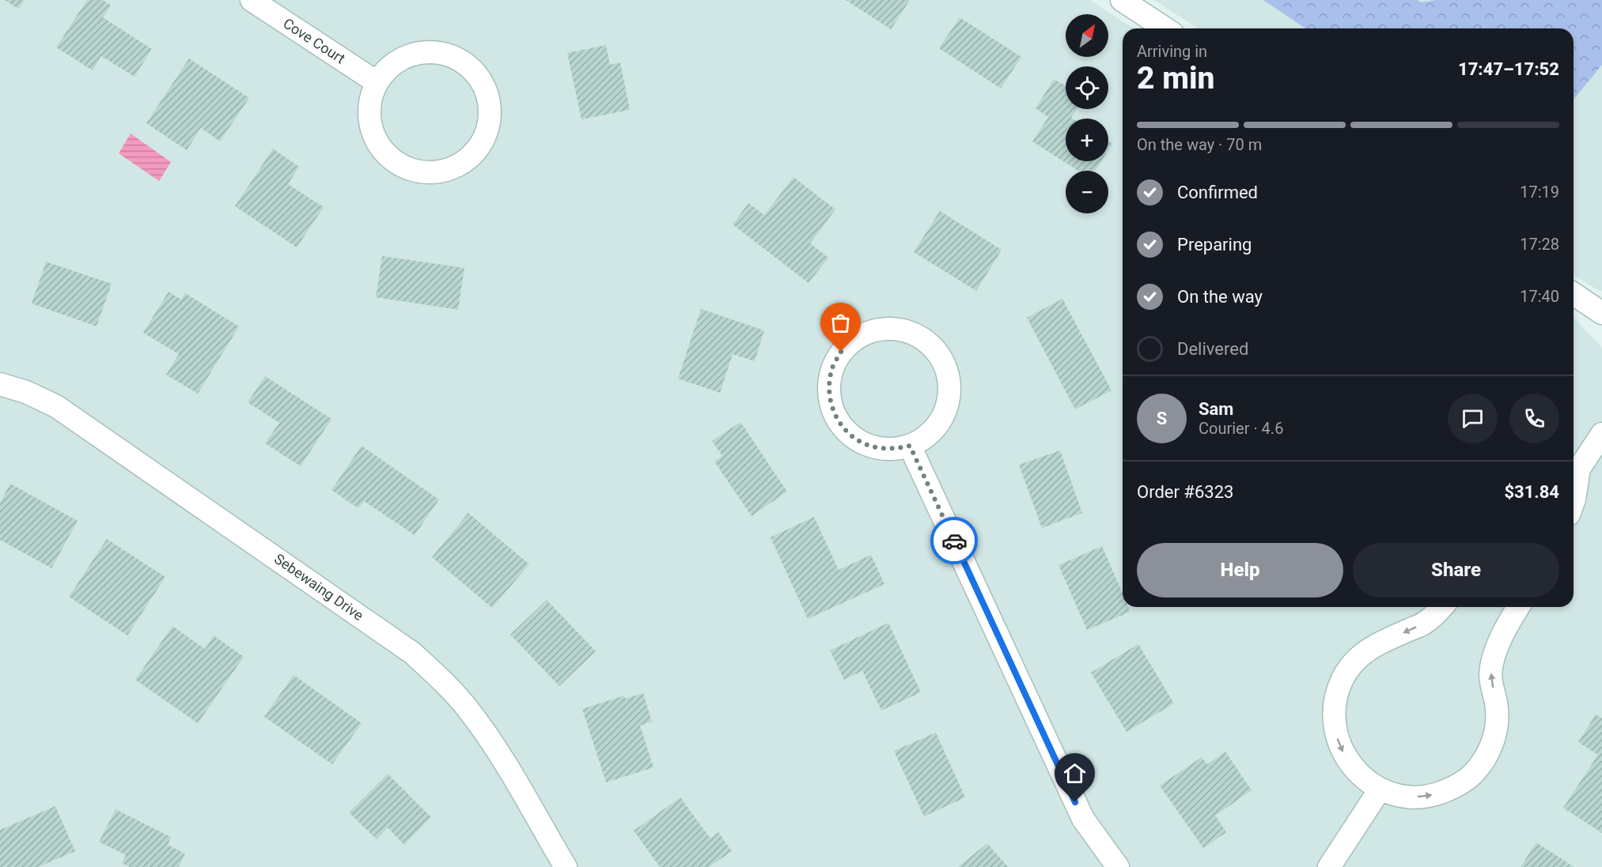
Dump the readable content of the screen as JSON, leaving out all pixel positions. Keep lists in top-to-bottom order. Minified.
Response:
{"streets":{"street":["Cove Court","Sebewaing Drive"]},"north":"top right","page":{"map_buttons":["+","−"],"heading":["2 min","Arriving in","17:47–17:52"],"panel":["Sam","Courier · 4.6","Order #6323","$31.84"],"bar":"On the way · 70 m","list":[["Confirmed","17:19"],["Preparing","17:28"],["On the way","17:40"],"Delivered"],"round":"S","buttons":["Help","Share"]}}
